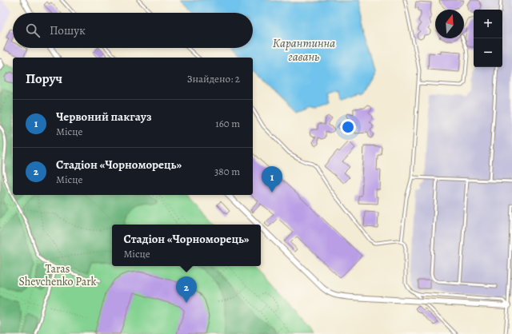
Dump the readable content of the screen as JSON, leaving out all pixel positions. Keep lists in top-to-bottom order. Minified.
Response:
{"water":["Карантинна гавань"],"parks":["Taras Shevchenko Park"],"north":"top","page":{"map_buttons":["+","−"],"search":"Пошук","heading":["Поруч","Знайдено: 2"],"list":[{"mark":"1","name":"Червоний пакгауз","note":"Місце","value":"160 m"},{"mark":"2","name":"Стадіон «Чорноморець»","note":"Місце","value":"380 m"}],"pins":["1","2"],"popup":["Стадіон «Чорноморець»","Місце"]}}
